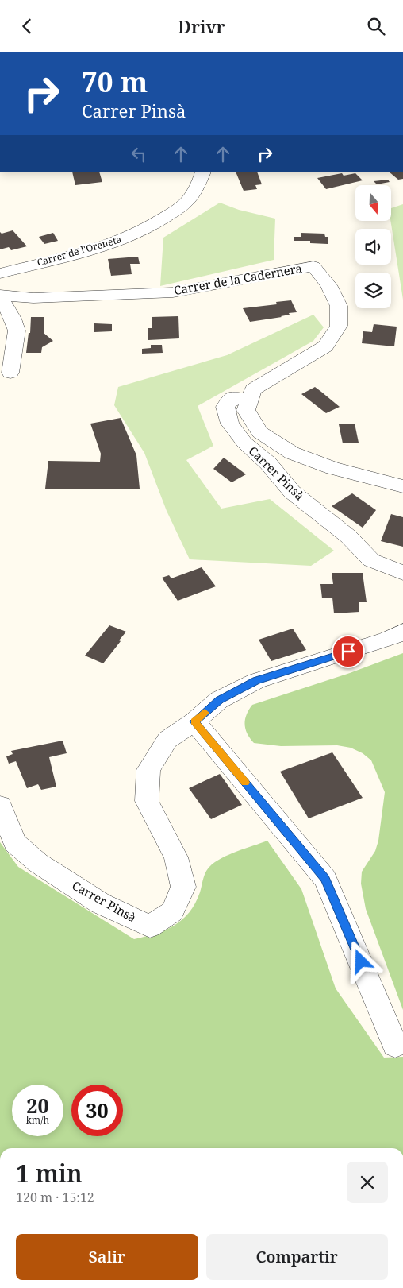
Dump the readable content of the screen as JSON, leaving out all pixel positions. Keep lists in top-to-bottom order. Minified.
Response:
{"streets":{"street":["Carrer de l'Oreneta","Carrer de la Cadernera","Carrer Pinsà"]},"crossings":[["Carrer de la Cadernera","Carrer Pinsà"]],"north":"bottom","page":{"header":"Drivr","turn":["70 m","Carrer Pinsà"],"speed":"20 km/h","limit":"30","heading":["1 min","120 m · 15:12"],"buttons":["Salir","Compartir"]}}
